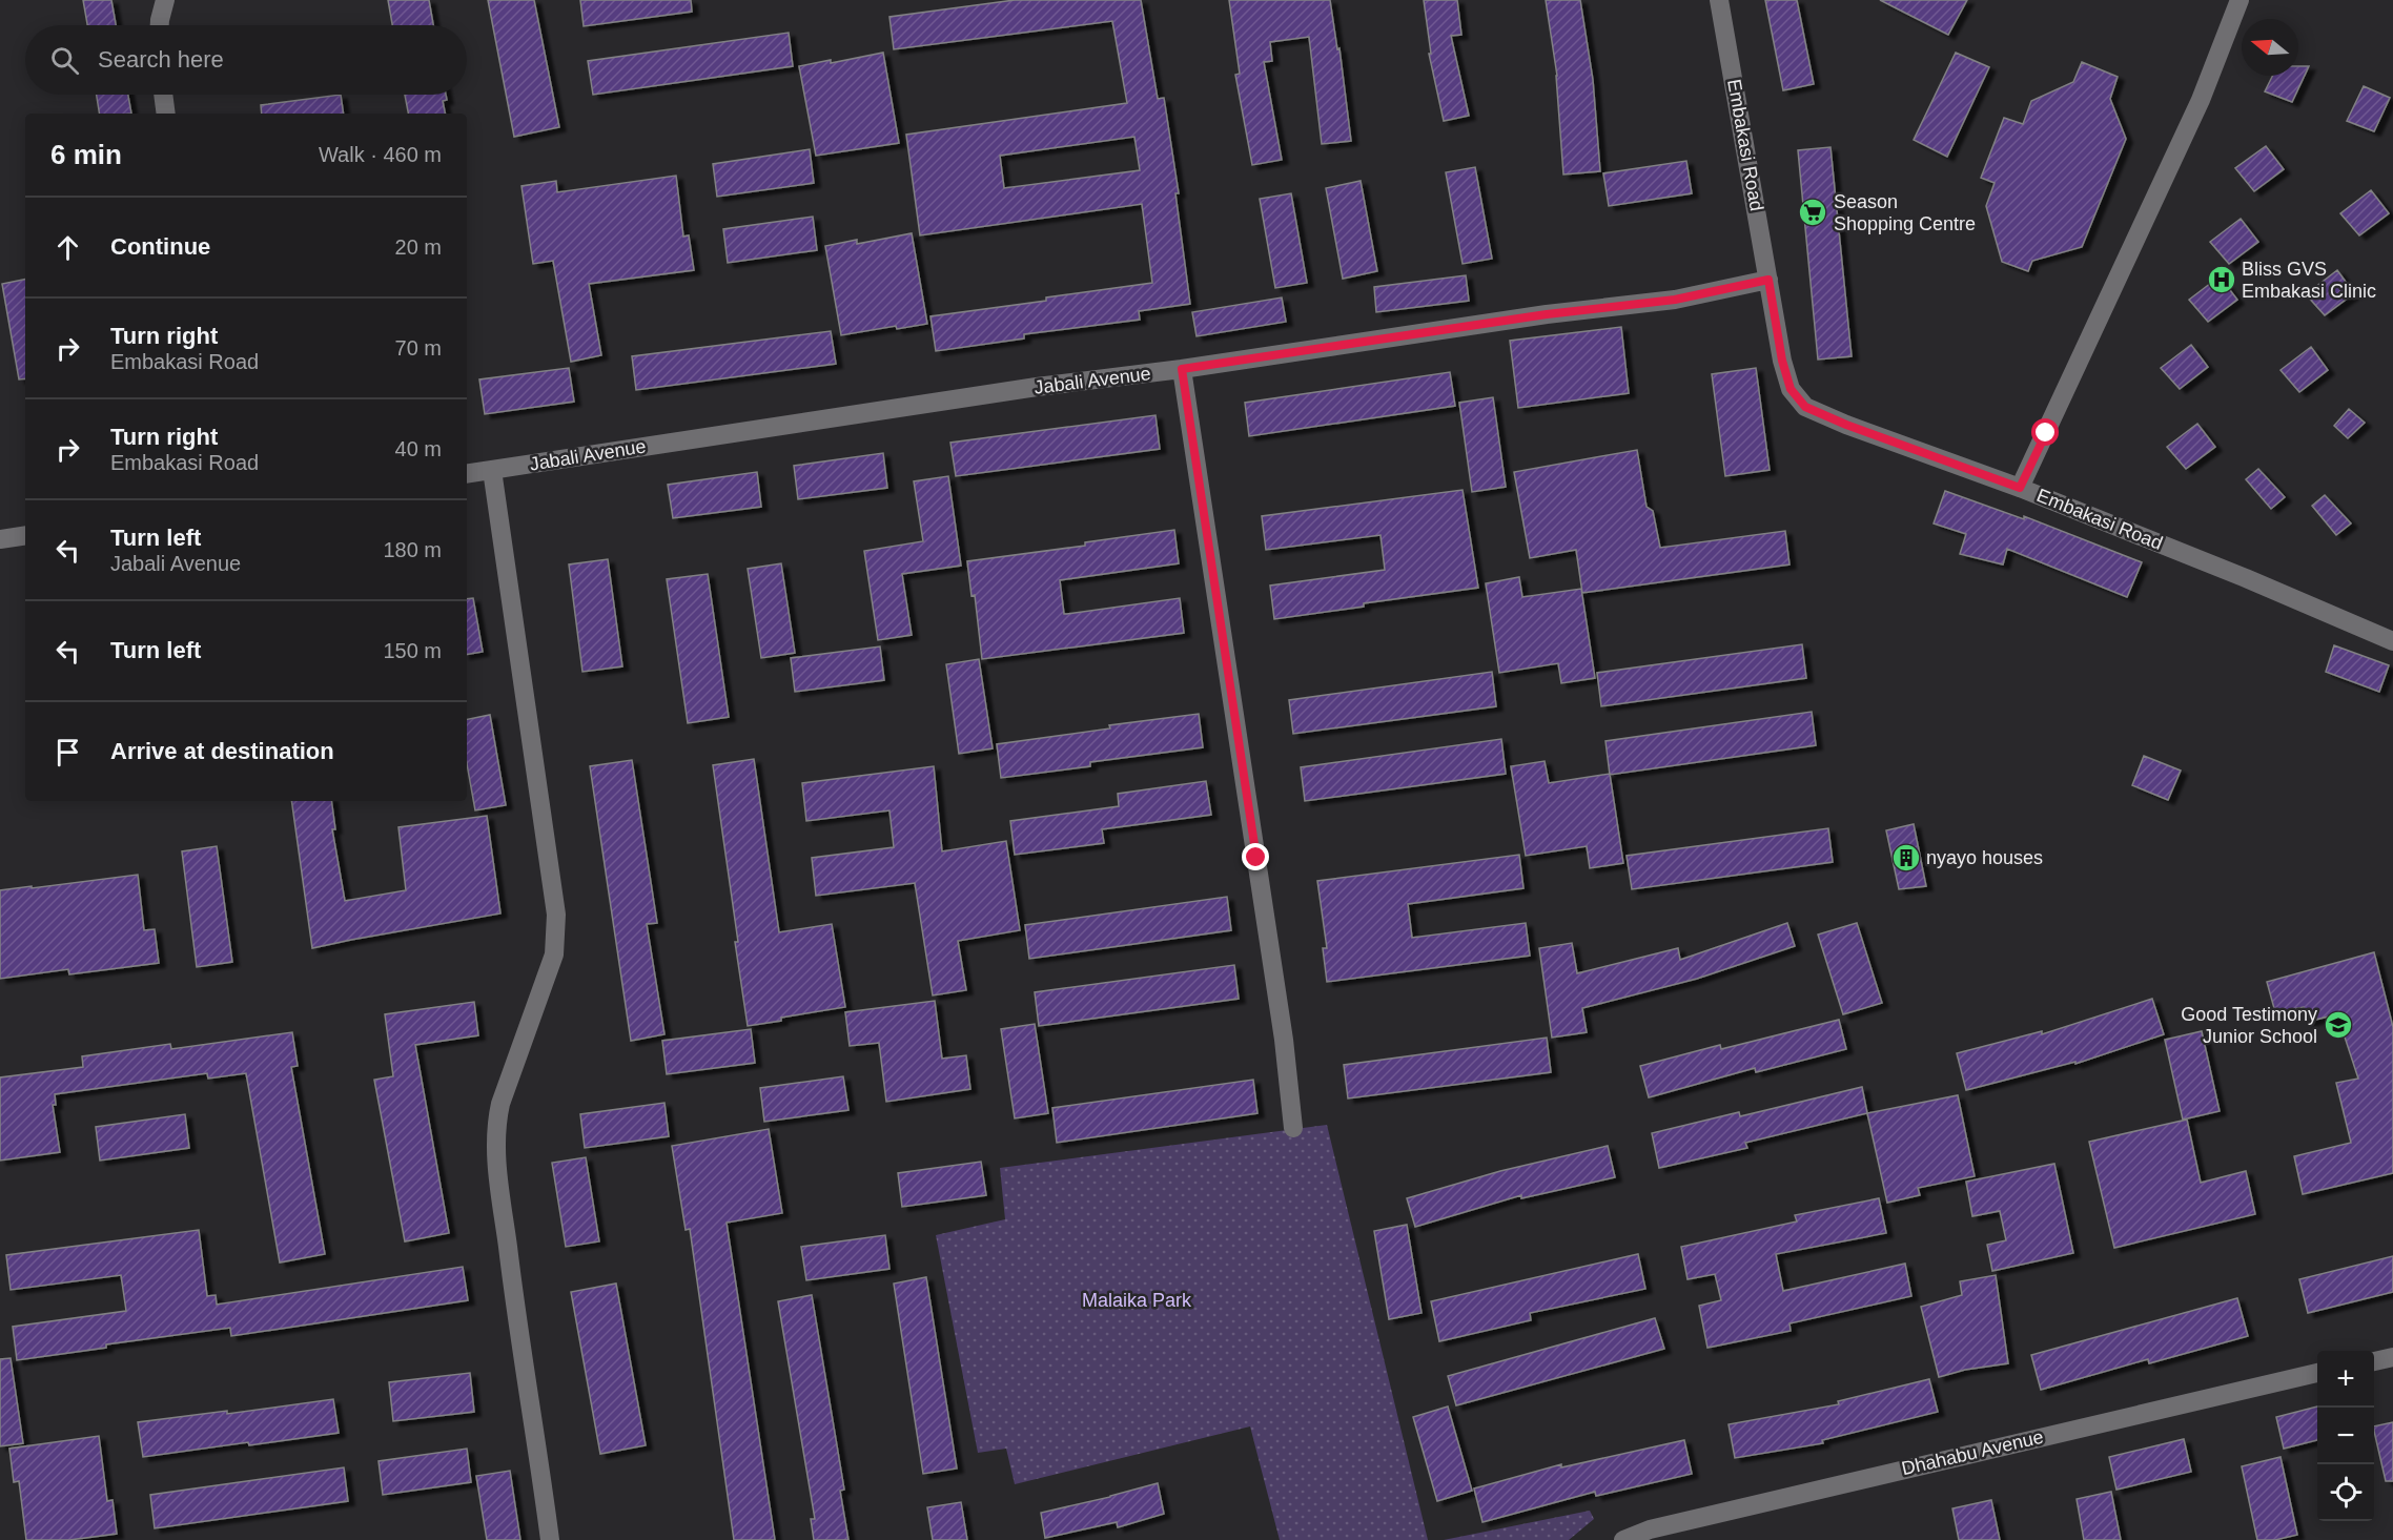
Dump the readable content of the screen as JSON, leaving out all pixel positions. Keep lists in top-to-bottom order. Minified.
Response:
{"streets":{"street":["Embakasi Road","Jabali Avenue","Dhahabu Avenue"]},"crossings":[["Embakasi Road","Jabali Avenue"]],"parks":["Malaika Park"],"places":{"supermarket":["Season Shopping Centre"],"hospital":["Bliss GVS Embakasi Clinic"],"building":["nyayo houses"],"school or university":["Good Testimony Junior School"]},"north":"left","page":{"search":"Search here","heading":["6 min","Walk · 460 m"],"list":[["Continue","20 m"],["Turn right","Embakasi Road","70 m"],["Turn right","Embakasi Road","40 m"],["Turn left","Jabali Avenue","180 m"],["Turn left","150 m"],"Arrive at destination"],"map_buttons":["+","−"]}}
